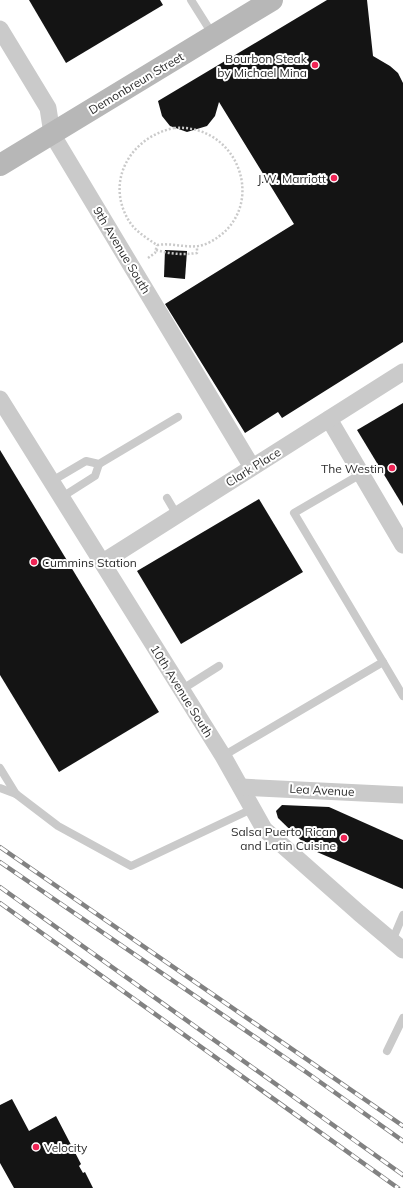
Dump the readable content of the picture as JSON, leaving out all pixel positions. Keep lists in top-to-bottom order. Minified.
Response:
{"streets":{"main road":["Demonbreun Street"],"street":["9th Avenue South","Clark Place","10th Avenue South","Lea Avenue"]},"crossings":[["Demonbreun Street","9th Avenue South"],["9th Avenue South","Clark Place"],["Clark Place","10th Avenue South"],["10th Avenue South","Lea Avenue"]],"places":["Bourbon Steak by Michael Mina","J.W. Marriott","The Westin","Cummins Station","Salsa Puerto Rican and Latin Cuisine","Velocity"]}
